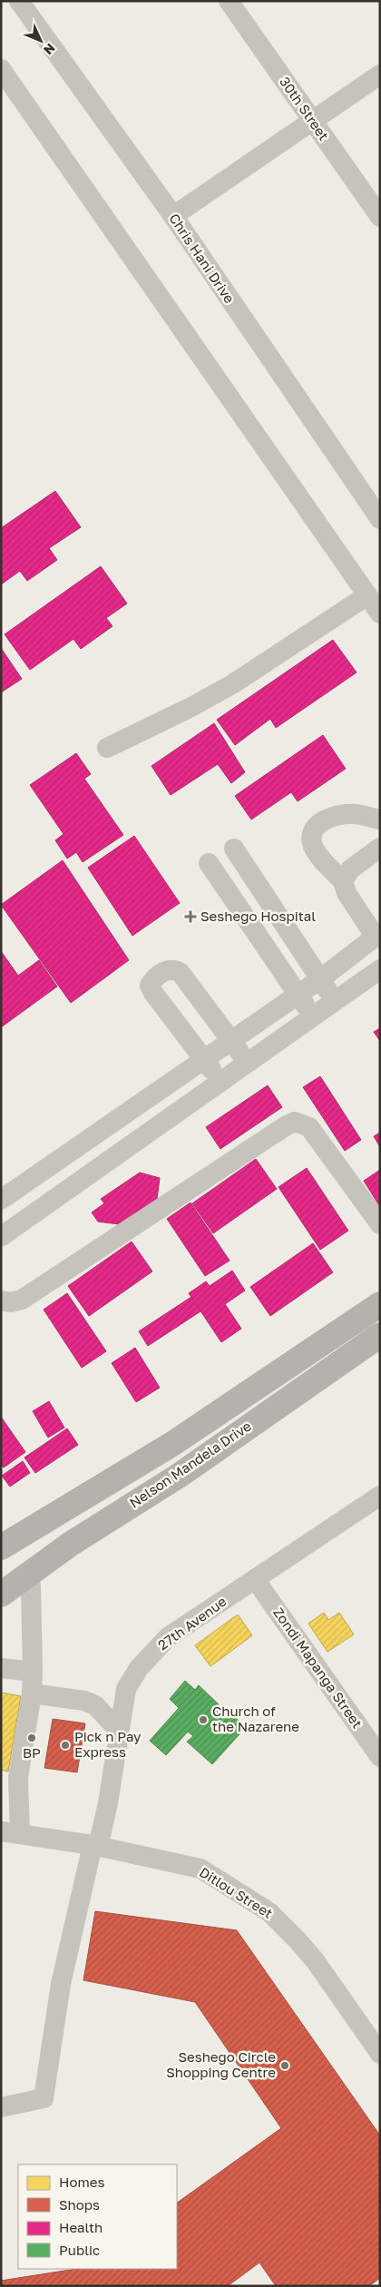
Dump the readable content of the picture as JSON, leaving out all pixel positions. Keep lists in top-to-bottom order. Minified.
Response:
{"streets":{"main road":["Nelson Mandela Drive"],"street":["30th Street","Chris Hani Drive","27th Avenue","Zondi Mapanga Street","Ditlou Street"]},"crossings":[["27th Avenue","Zondi Mapanga Street"],["27th Avenue","Ditlou Street"]],"places":{"health":["Seshego Hospital"],"other":["Church of the Nazarene","BP","Pick n Pay Express","Seshego Circle Shopping Centre"]},"legend":["Homes","Shops","Health","Public"],"north":"bottom right"}
